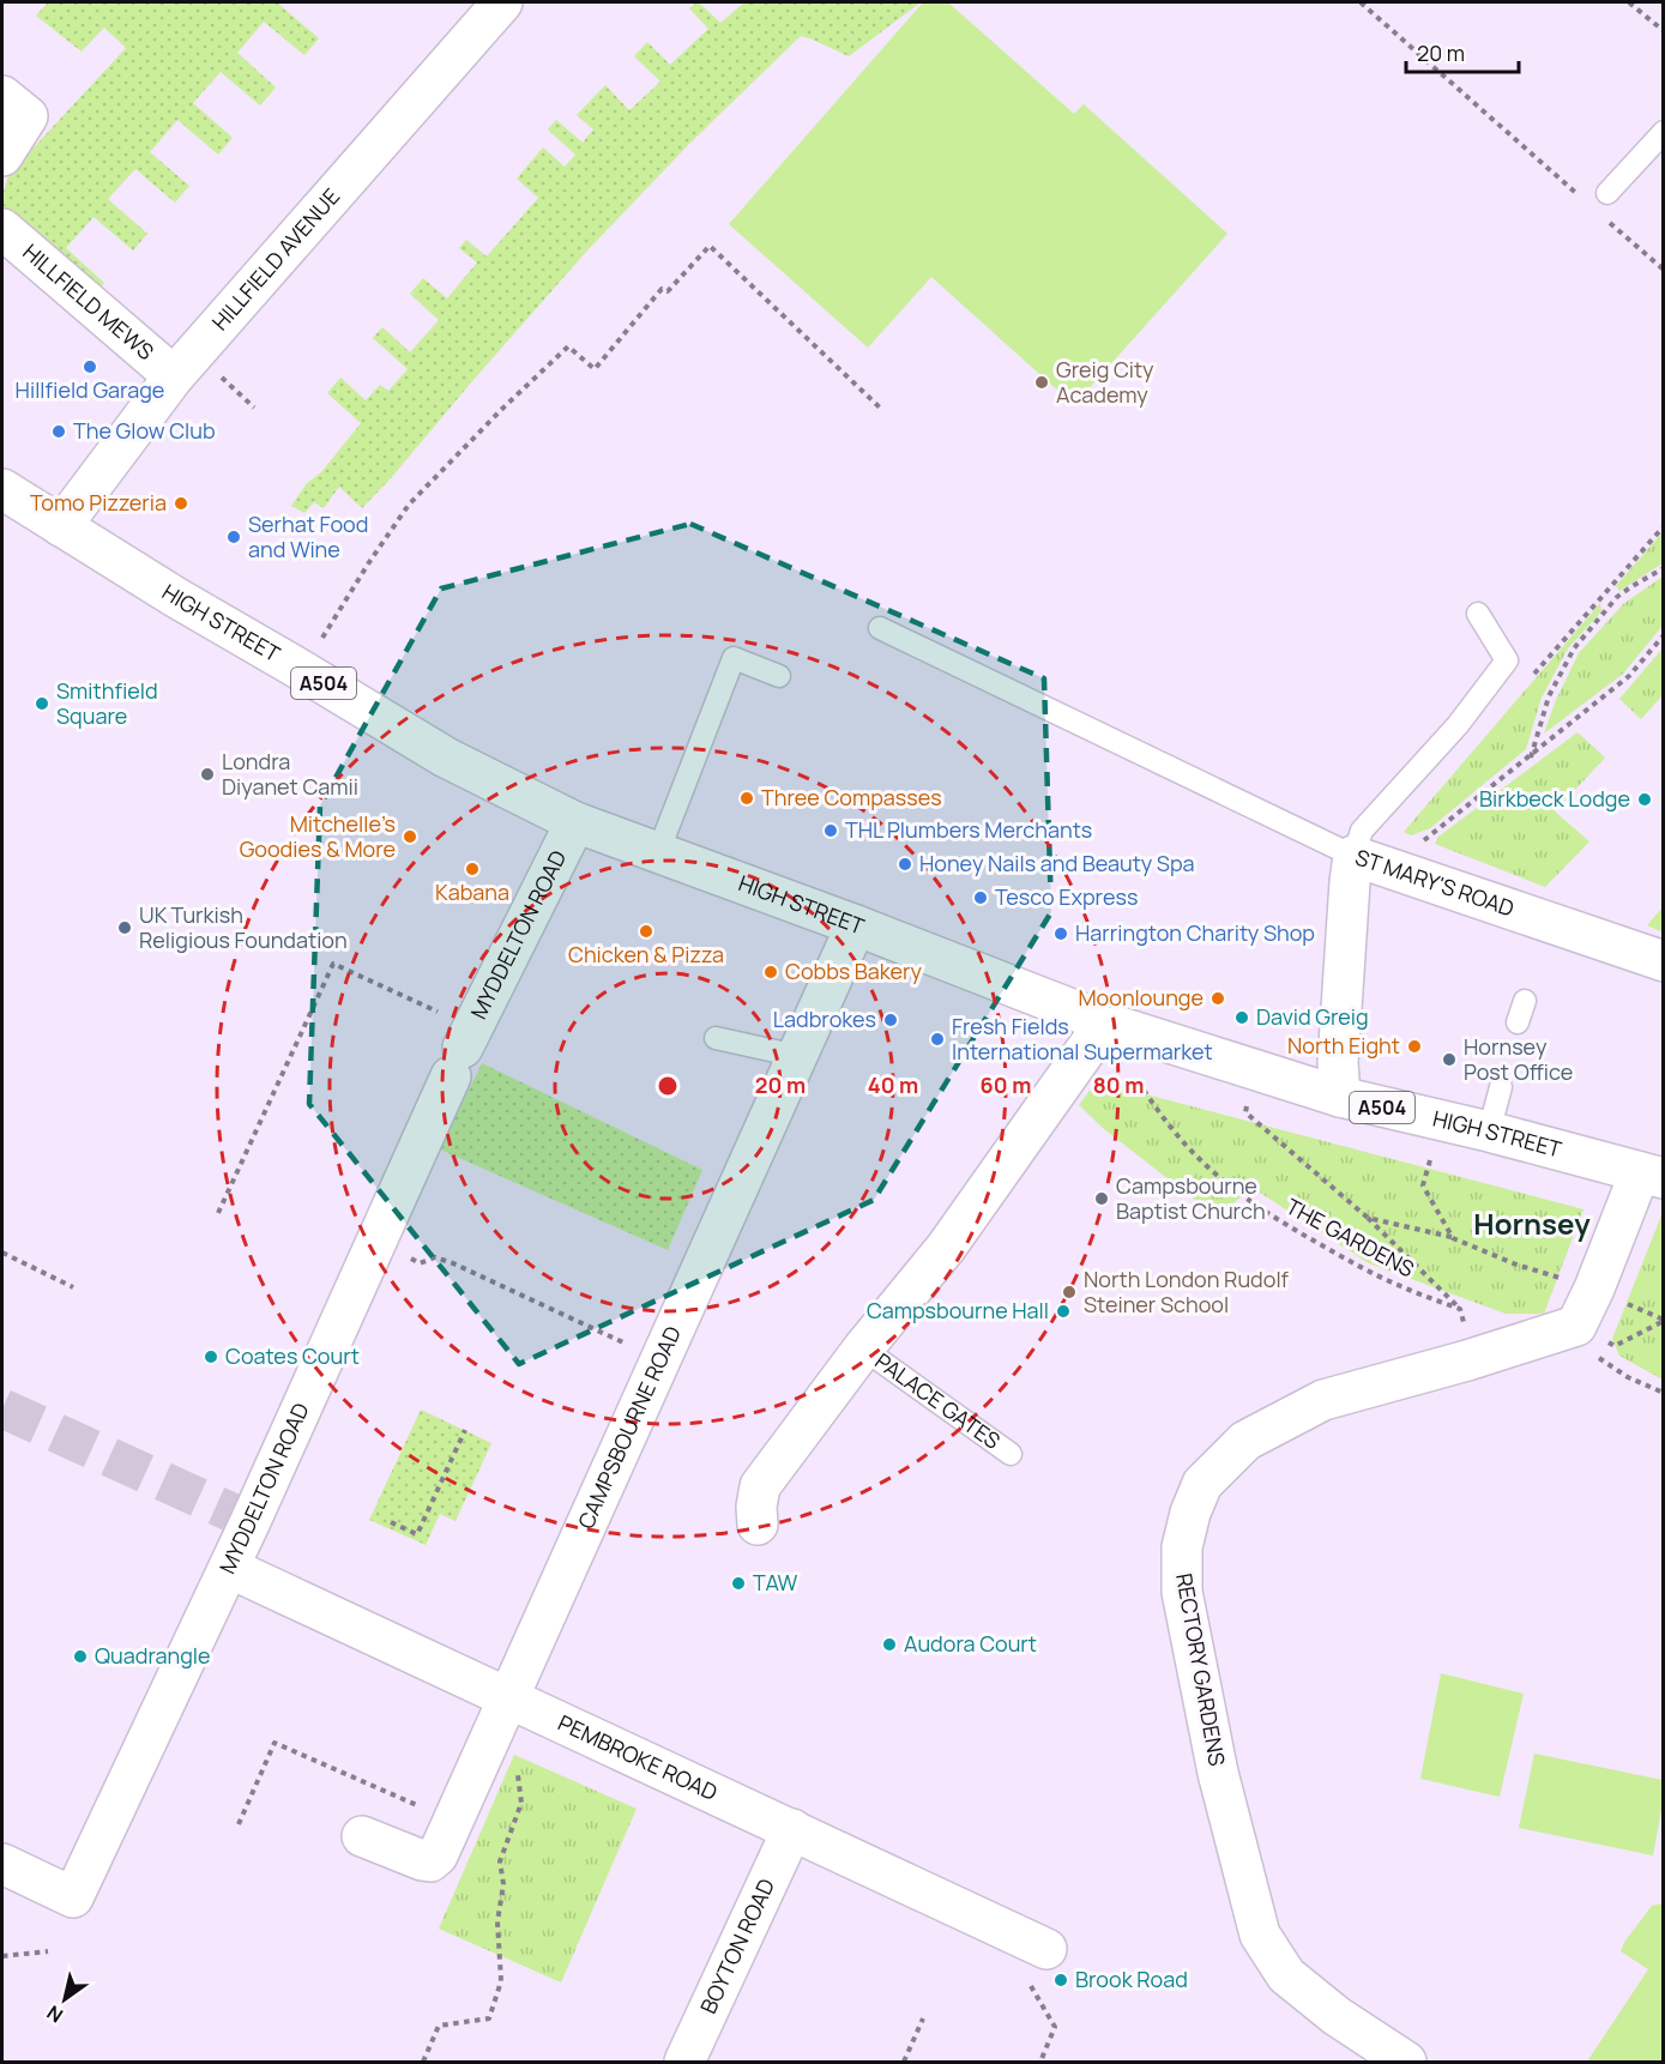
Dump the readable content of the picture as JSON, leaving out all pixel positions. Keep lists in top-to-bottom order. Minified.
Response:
{"streets":{"street":["HILLFIELD AVENUE","HILLFIELD MEWS","HIGH STREET","A504","ST MARY'S ROAD","MYDDELTON ROAD","CAMPSBOURNE ROAD","RECTORY GARDENS","PEMBROKE ROAD","BOYTON ROAD"],"lane":["PALACE GATES"],"path":["THE GARDENS"]},"crossings":[["HILLFIELD AVENUE","HILLFIELD MEWS"],["HILLFIELD AVENUE","HIGH STREET"],["HIGH STREET","ST MARY'S ROAD"],["HIGH STREET","MYDDELTON ROAD"],["HIGH STREET","CAMPSBOURNE ROAD"],["MYDDELTON ROAD","PEMBROKE ROAD"],["CAMPSBOURNE ROAD","PEMBROKE ROAD"],["PEMBROKE ROAD","BOYTON ROAD"]],"districts":["Hornsey"],"places":["Hillfield Garage","Greig City Academy","The Glow Club","Tomo Pizzeria","Serhat Food and Wine","Smithfield Square","Londra Diyanet Camii","Three Compasses","Birkbeck Lodge","THL Plumbers Merchants","Mitchelle’s Goodies & More","Honey Nails and Beauty Spa","Kabana","Tesco Express","UK Turkish Religious Foundation","Chicken & Pizza","Harrington Charity Shop","Cobbs Bakery","Moonlounge","David Greig","Ladbrokes","Fresh Fields International Supermarket","North Eight","Hornsey Post Office","Campsbourne Baptist Church","North London Rudolf Steiner School","Campsbourne Hall","Coates Court","TAW","Audora Court","Quadrangle","Brook Road"],"scale_bar":"20 m","north":"bottom left","rings":["20 m","40 m","60 m","80 m"]}
